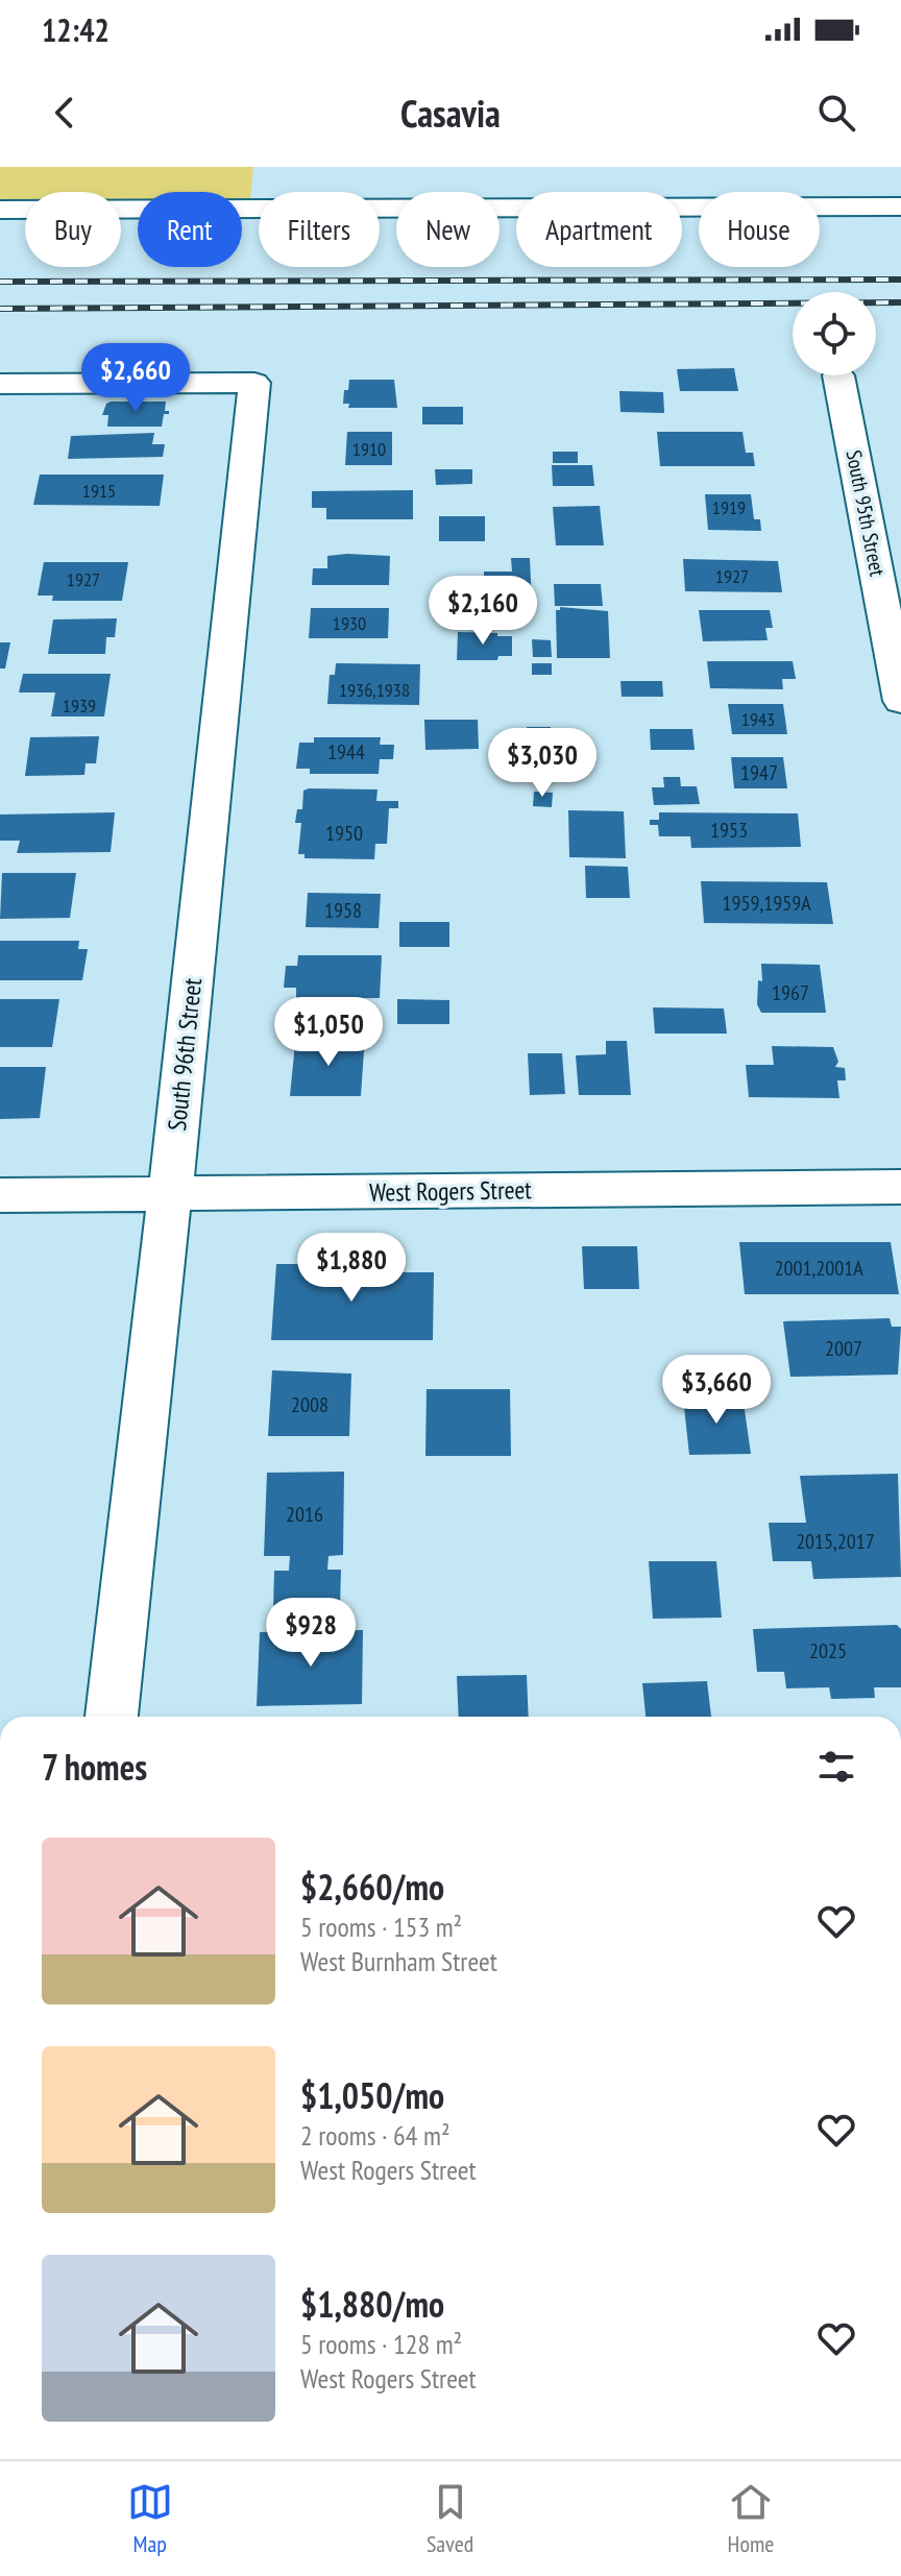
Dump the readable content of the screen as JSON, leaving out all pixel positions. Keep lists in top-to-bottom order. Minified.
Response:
{"streets":{"street":["South 95th Street","South 96th Street","West Rogers Street"]},"crossings":[["South 96th Street","West Rogers Street"]],"house_numbers":["1910","1915","1919","1927","1927","1930","1936,1938","1939","1943","1944","1947","1953","1950","1959,1959A","1958","1967","2001,2001A","2007","2008","2016","2015,2017","2025"],"page":{"status":"12:42","header":"Casavia","chip":["Buy","Rent","Filters","New","Apartment","House"],"price":["$2,660","$2,160","$3,030","$1,050","$1,880","$3,660","$928"],"heading":"7 homes","list":[{"name":"$2,660/mo","note":"5 rooms · 153 m² · West Burnham Street"},{"name":"$1,050/mo","note":"2 rooms · 64 m² · West Rogers Street"},{"name":"$1,880/mo","note":"5 rooms · 128 m² · West Rogers Street"}],"tabs":["Map","Saved","Home"]}}
